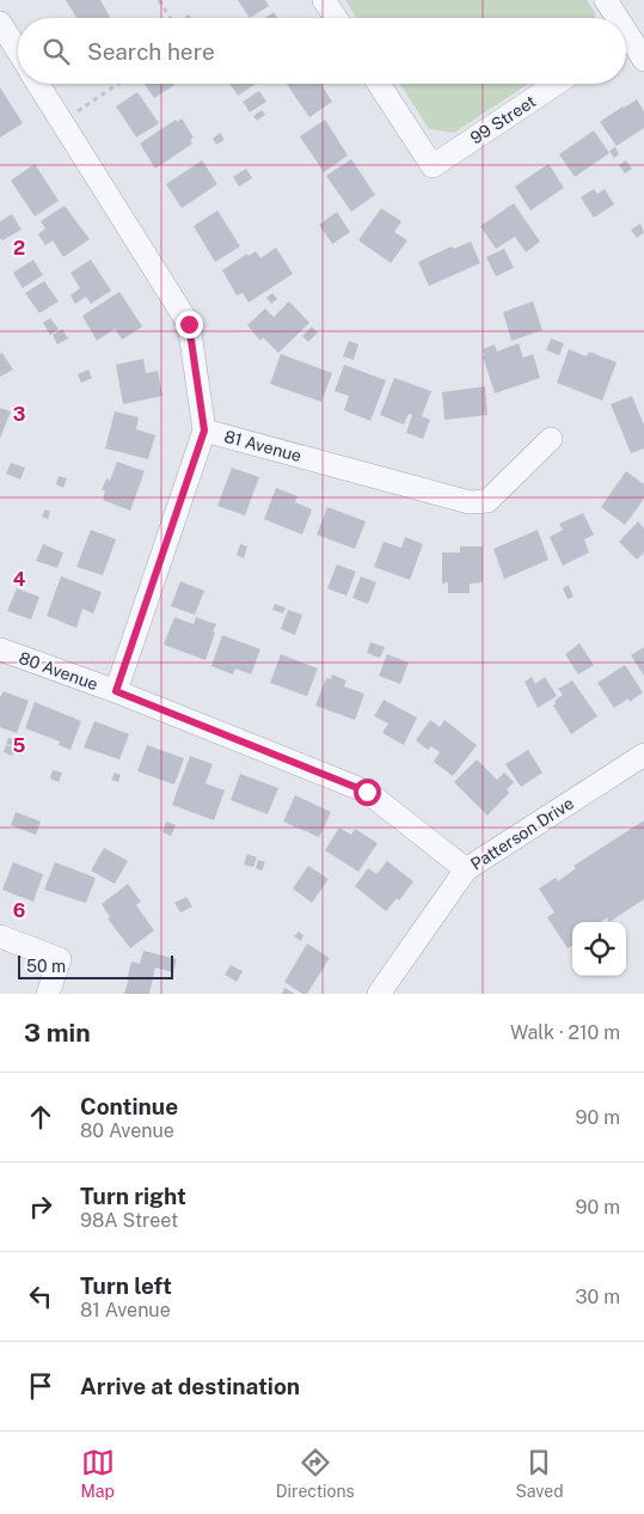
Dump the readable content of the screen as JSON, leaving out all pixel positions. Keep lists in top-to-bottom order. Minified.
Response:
{"streets":{"street":["99 Street","81 Avenue","80 Avenue","Patterson Drive"]},"crossings":[["80 Avenue","Patterson Drive"]],"scale_bar":"50 m","page":{"search":"Search here","scale":"50 m","heading":["3 min","Walk · 210 m"],"list":[["Continue","80 Avenue","90 m"],["Turn right","98A Street","90 m"],["Turn left","81 Avenue","30 m"],"Arrive at destination"],"nav":["Map","Directions","Saved"]},"grid":{"rows":["2","3","4","5","6"]}}
